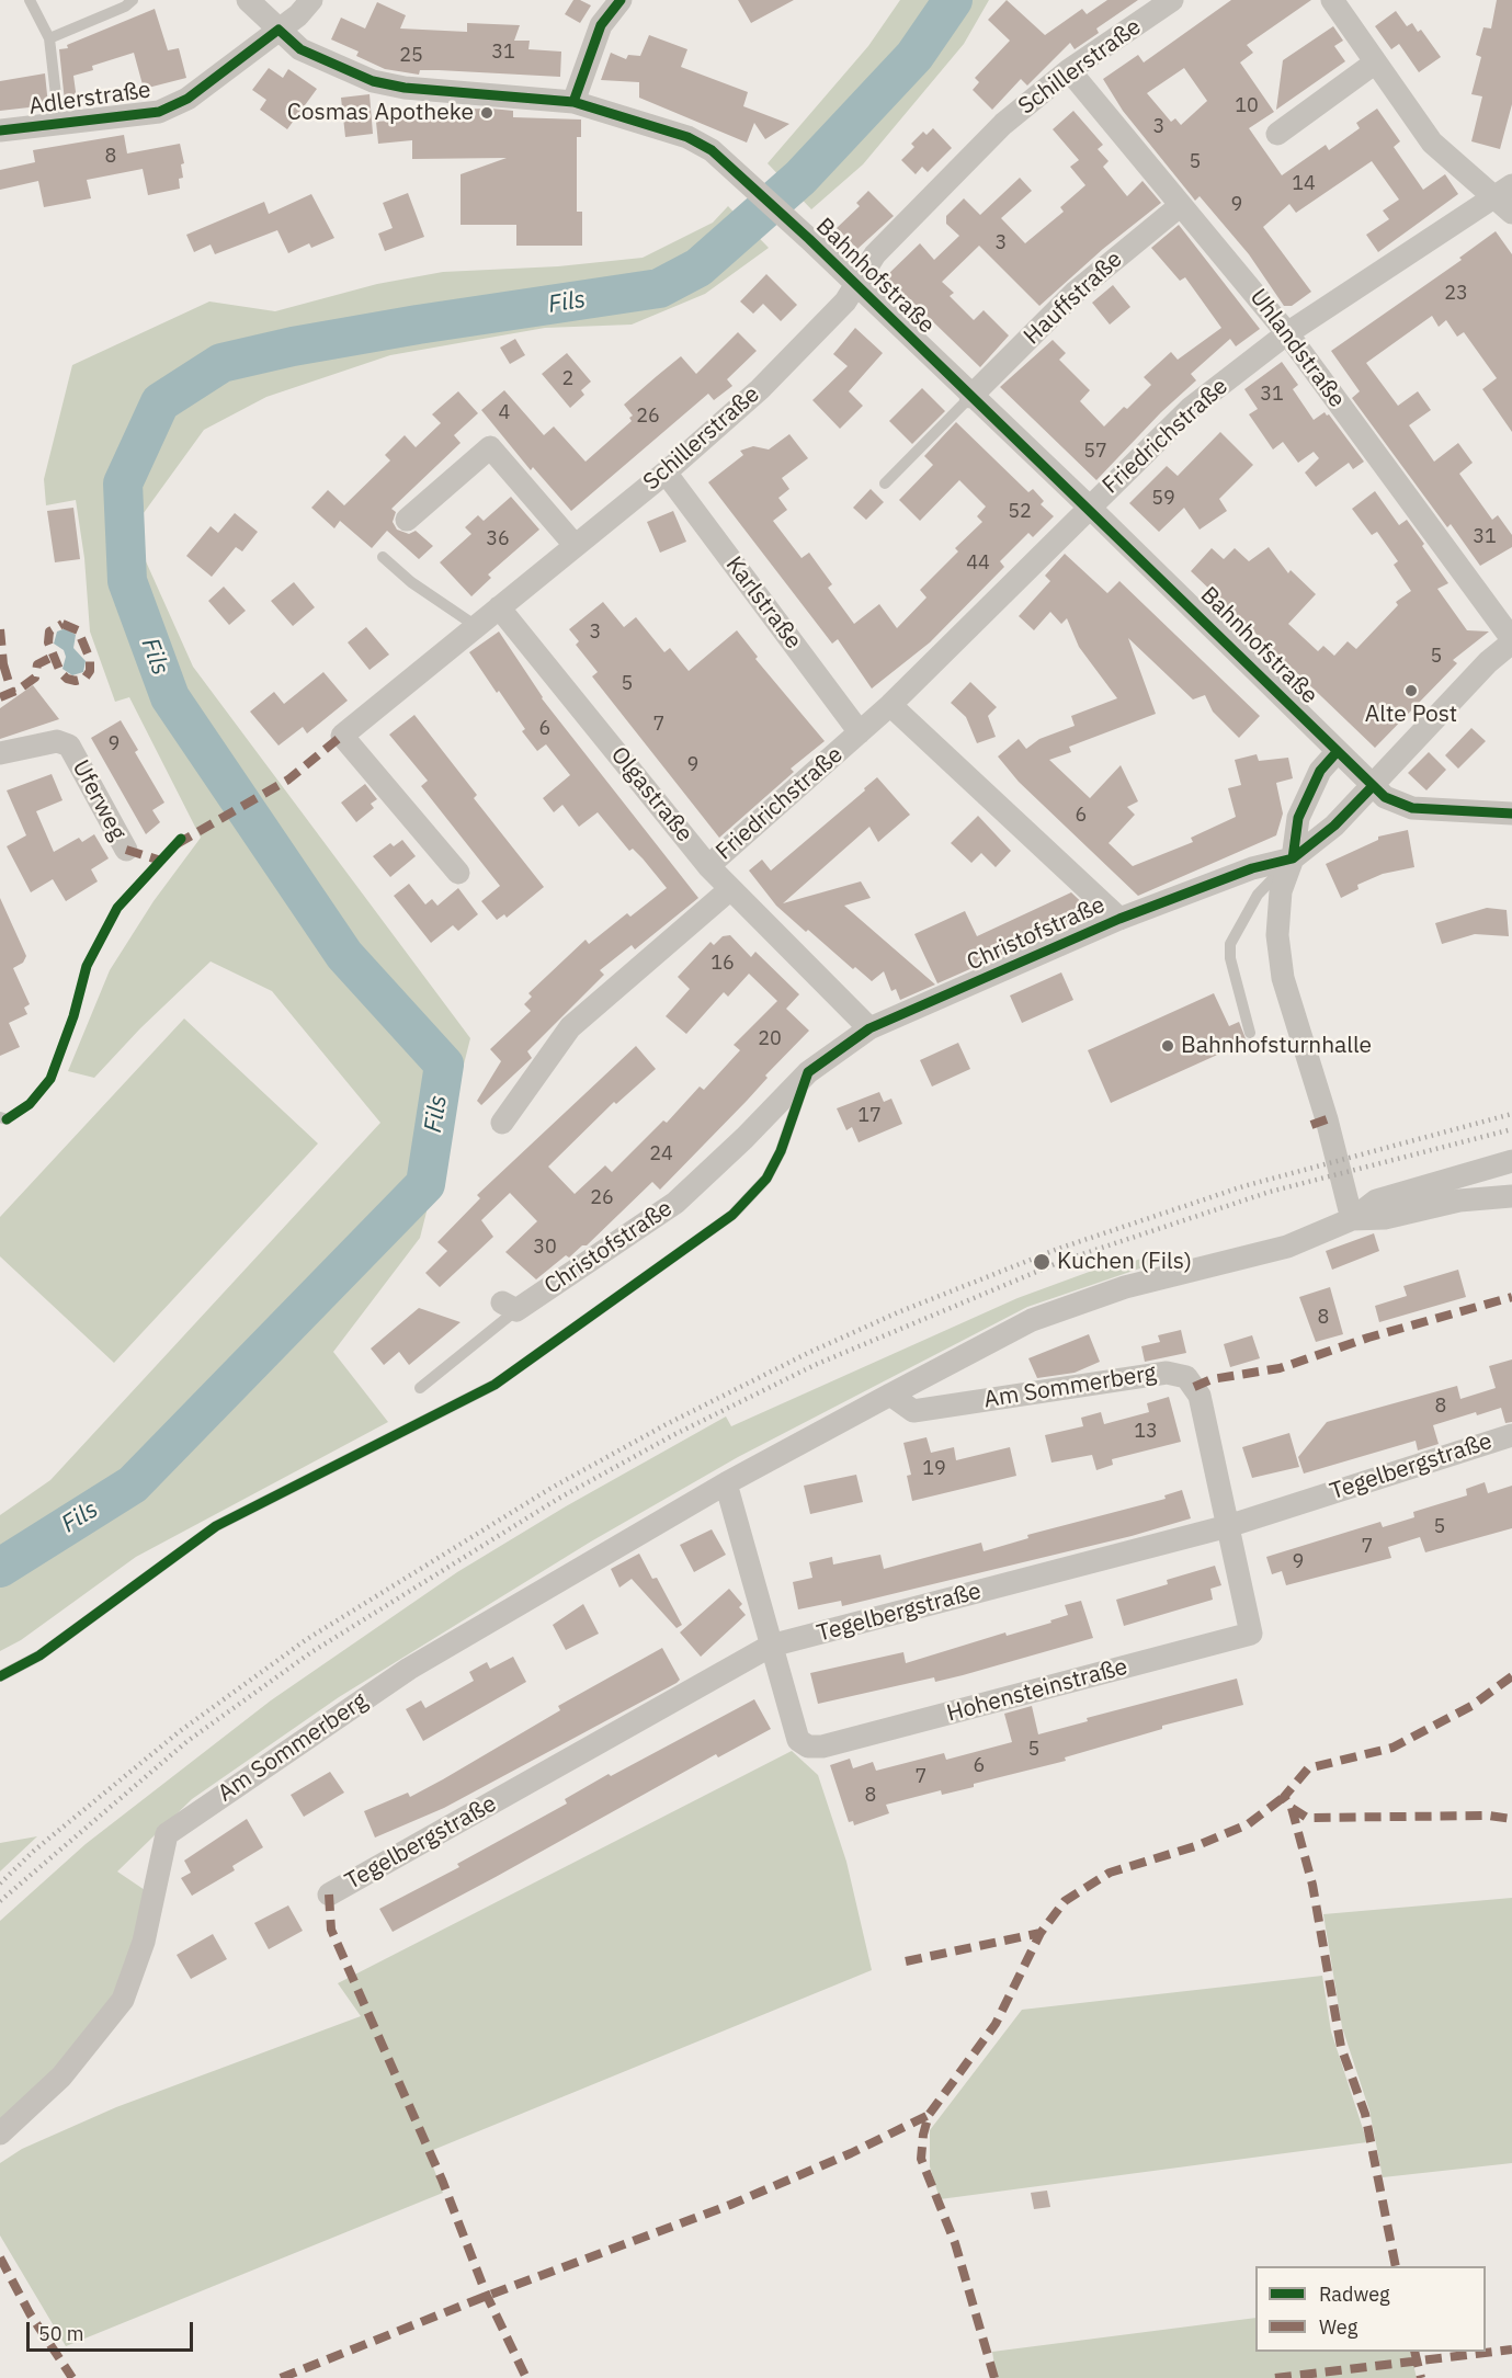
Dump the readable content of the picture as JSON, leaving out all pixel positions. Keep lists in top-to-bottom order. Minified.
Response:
{"streets":{"street":["Schillerstraße","Adlerstraße","Bahnhofstraße","Hauffstraße","Uhlandstraße","Friedrichstraße","Karlstraße","Olgastraße","Uferweg","Christofstraße","Am Sommerberg","Tegelbergstraße","Hohensteinstraße"]},"crossings":[["Schillerstraße","Bahnhofstraße"],["Schillerstraße","Uhlandstraße"],["Schillerstraße","Karlstraße"],["Schillerstraße","Olgastraße"],["Adlerstraße","Bahnhofstraße"],["Bahnhofstraße","Hauffstraße"],["Bahnhofstraße","Friedrichstraße"],["Hauffstraße","Uhlandstraße"],["Uhlandstraße","Friedrichstraße"],["Friedrichstraße","Karlstraße"],["Friedrichstraße","Olgastraße"],["Olgastraße","Christofstraße"],["Am Sommerberg","Tegelbergstraße"],["Am Sommerberg","Hohensteinstraße"],["Tegelbergstraße","Hohensteinstraße"]],"water":["Fils"],"places":["Cosmas Apotheke","Alte Post","Bahnhofsturnhalle","Kuchen (Fils)"],"house_numbers":["31","25","10","3","8","5","14","9","3","23","2","31","4","26","57","59","52","31","36","44","3","5","5","7","6","9","9","6","16","20","17","24","26","30","8","8","13","19","5","7","9","5","6","7","8"],"legend":["Radweg","Weg"],"scale_bar":"50 m"}
